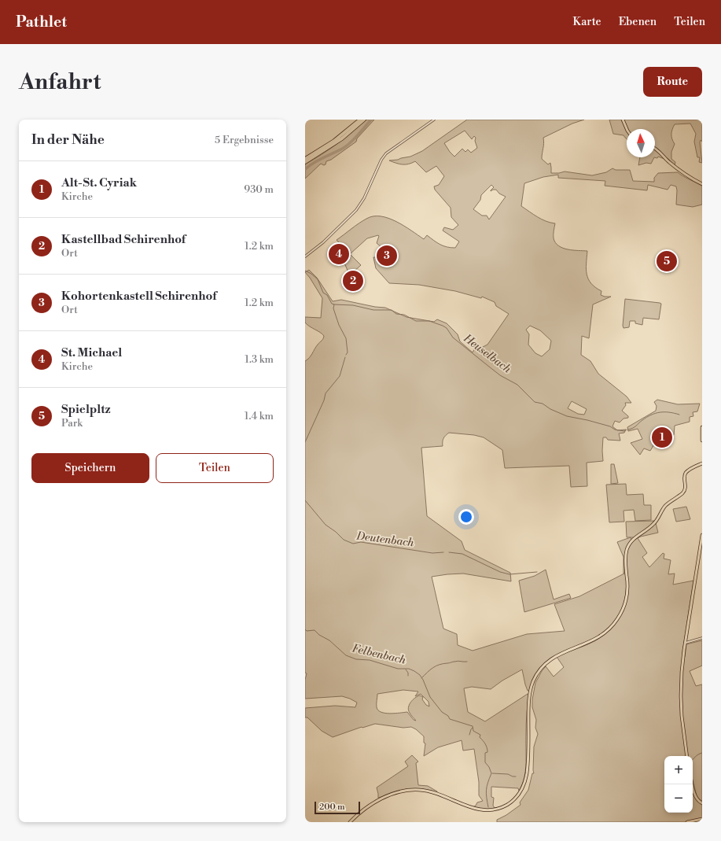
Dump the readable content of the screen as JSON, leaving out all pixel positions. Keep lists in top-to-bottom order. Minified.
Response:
{"water":["Heuselbach","Deutenbach","Felbenbach"],"scale_bar":"200 m","north":"top","page":{"header":"Pathlet","nav":["Karte","Ebenen","Teilen"],"buttons":["Route",["Speichern","Teilen"]],"title":"Anfahrt","heading":["In der Nähe","5 Ergebnisse"],"list":[{"mark":"1","name":"Alt-St. Cyriak","note":"Kirche","value":"930 m"},{"mark":"2","name":"Kastellbad Schirenhof","note":"Ort","value":"1.2 km"},{"mark":"3","name":"Kohortenkastell Schirenhof","note":"Ort","value":"1.2 km"},{"mark":"4","name":"St. Michael","note":"Kirche","value":"1.3 km"},{"mark":"5","name":"Spielpltz","note":"Park","value":"1.4 km"}],"pins":["4","3","5","2","1"],"map_buttons":["+","−"],"scale":"200 m"}}
